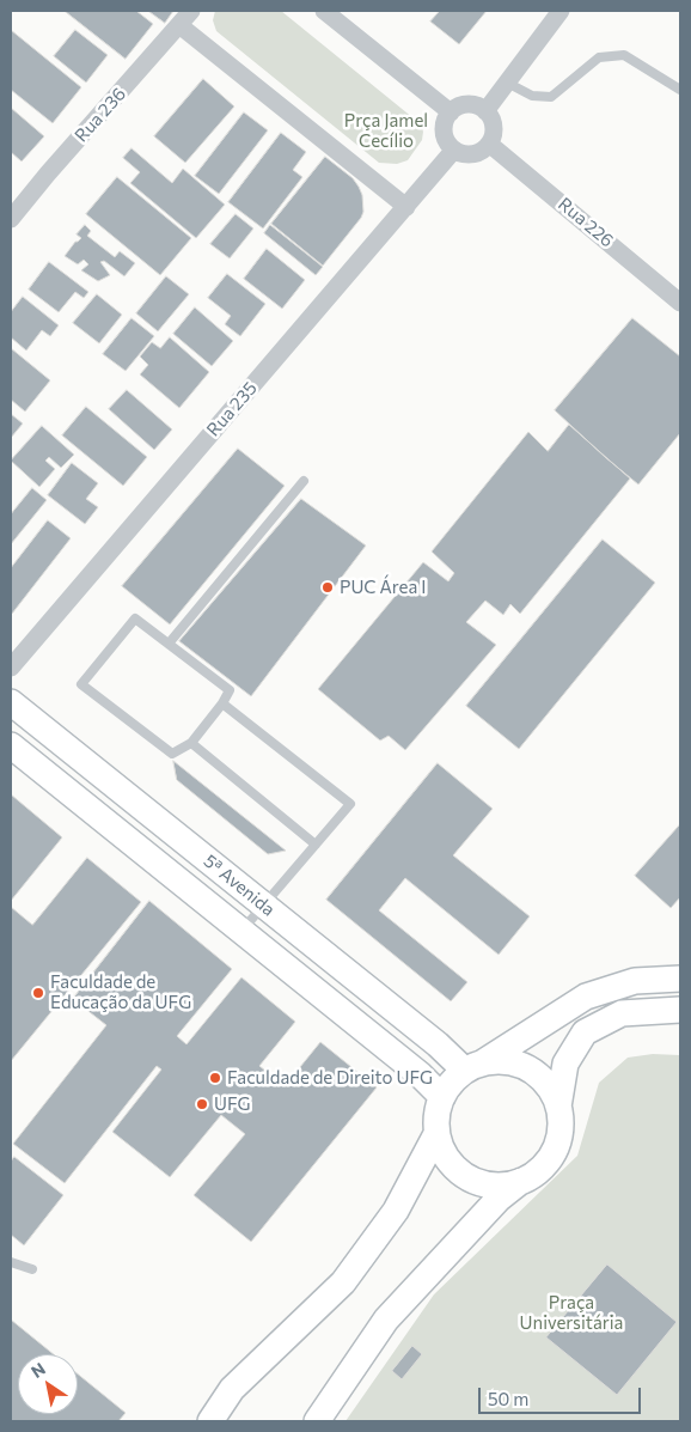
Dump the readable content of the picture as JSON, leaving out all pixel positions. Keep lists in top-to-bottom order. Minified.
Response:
{"streets":{"main road":["5ª Avenida"],"street":["Rua 236","Rua 226","Rua 235"]},"crossings":[["Rua 226","Rua 235"]],"parks":["Prça Jamel Cecílio","Praça Universitária"],"places":["PUC Área I","Faculdade de Educação da UFG","Faculdade de Direito UFG","UFG"],"scale_bar":"50 m","north":"top left"}
